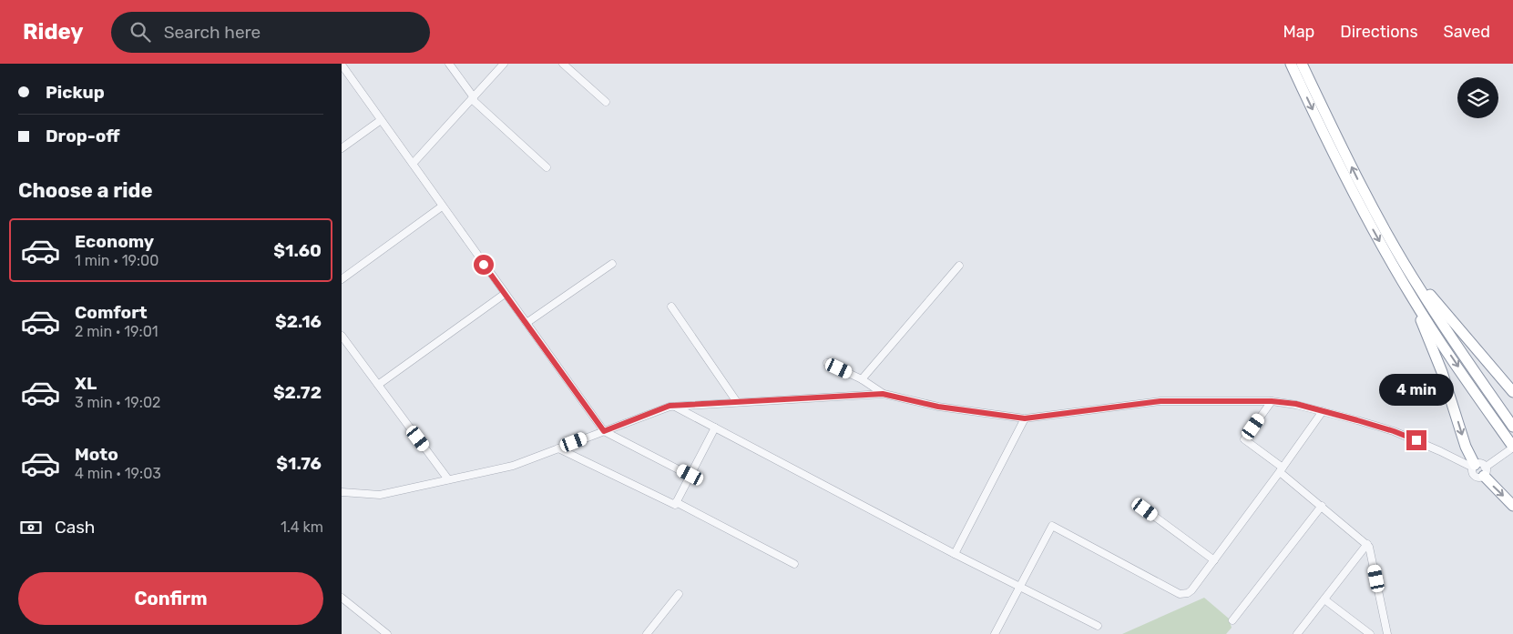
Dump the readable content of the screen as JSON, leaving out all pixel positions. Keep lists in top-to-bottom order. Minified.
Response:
{"page":{"header":"Ridey","search":"Search here","nav":["Map","Directions","Saved"],"banner":["Pickup","Drop-off"],"heading":"Choose a ride","list":[{"name":"Economy","note":"1 min · 19:00","value":"$1.60"},{"name":"Comfort","note":"2 min · 19:01","value":"$2.16"},{"name":"XL","note":"3 min · 19:02","value":"$2.72"},{"name":"Moto","note":"4 min · 19:03","value":"$1.76"}],"bubble":"4 min","pay":["Cash","1.4 km"],"buttons":"Confirm"}}
